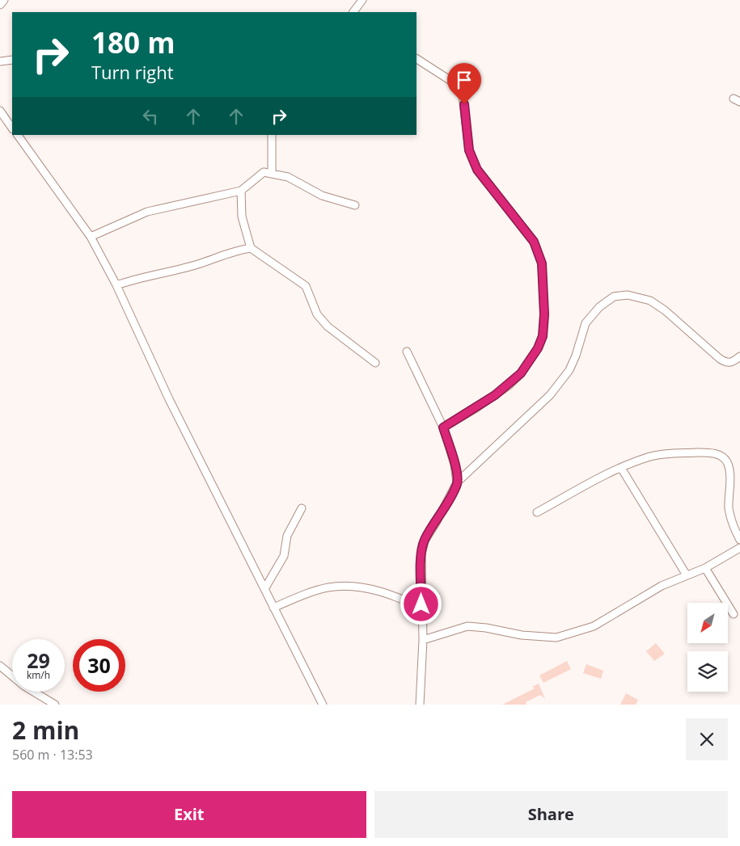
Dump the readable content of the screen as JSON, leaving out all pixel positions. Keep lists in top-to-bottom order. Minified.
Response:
{"north":"bottom left","page":{"turn":["180 m","Turn right"],"speed":"29 km/h","limit":"30","heading":["2 min","560 m · 13:53"],"buttons":["Exit","Share"]}}
